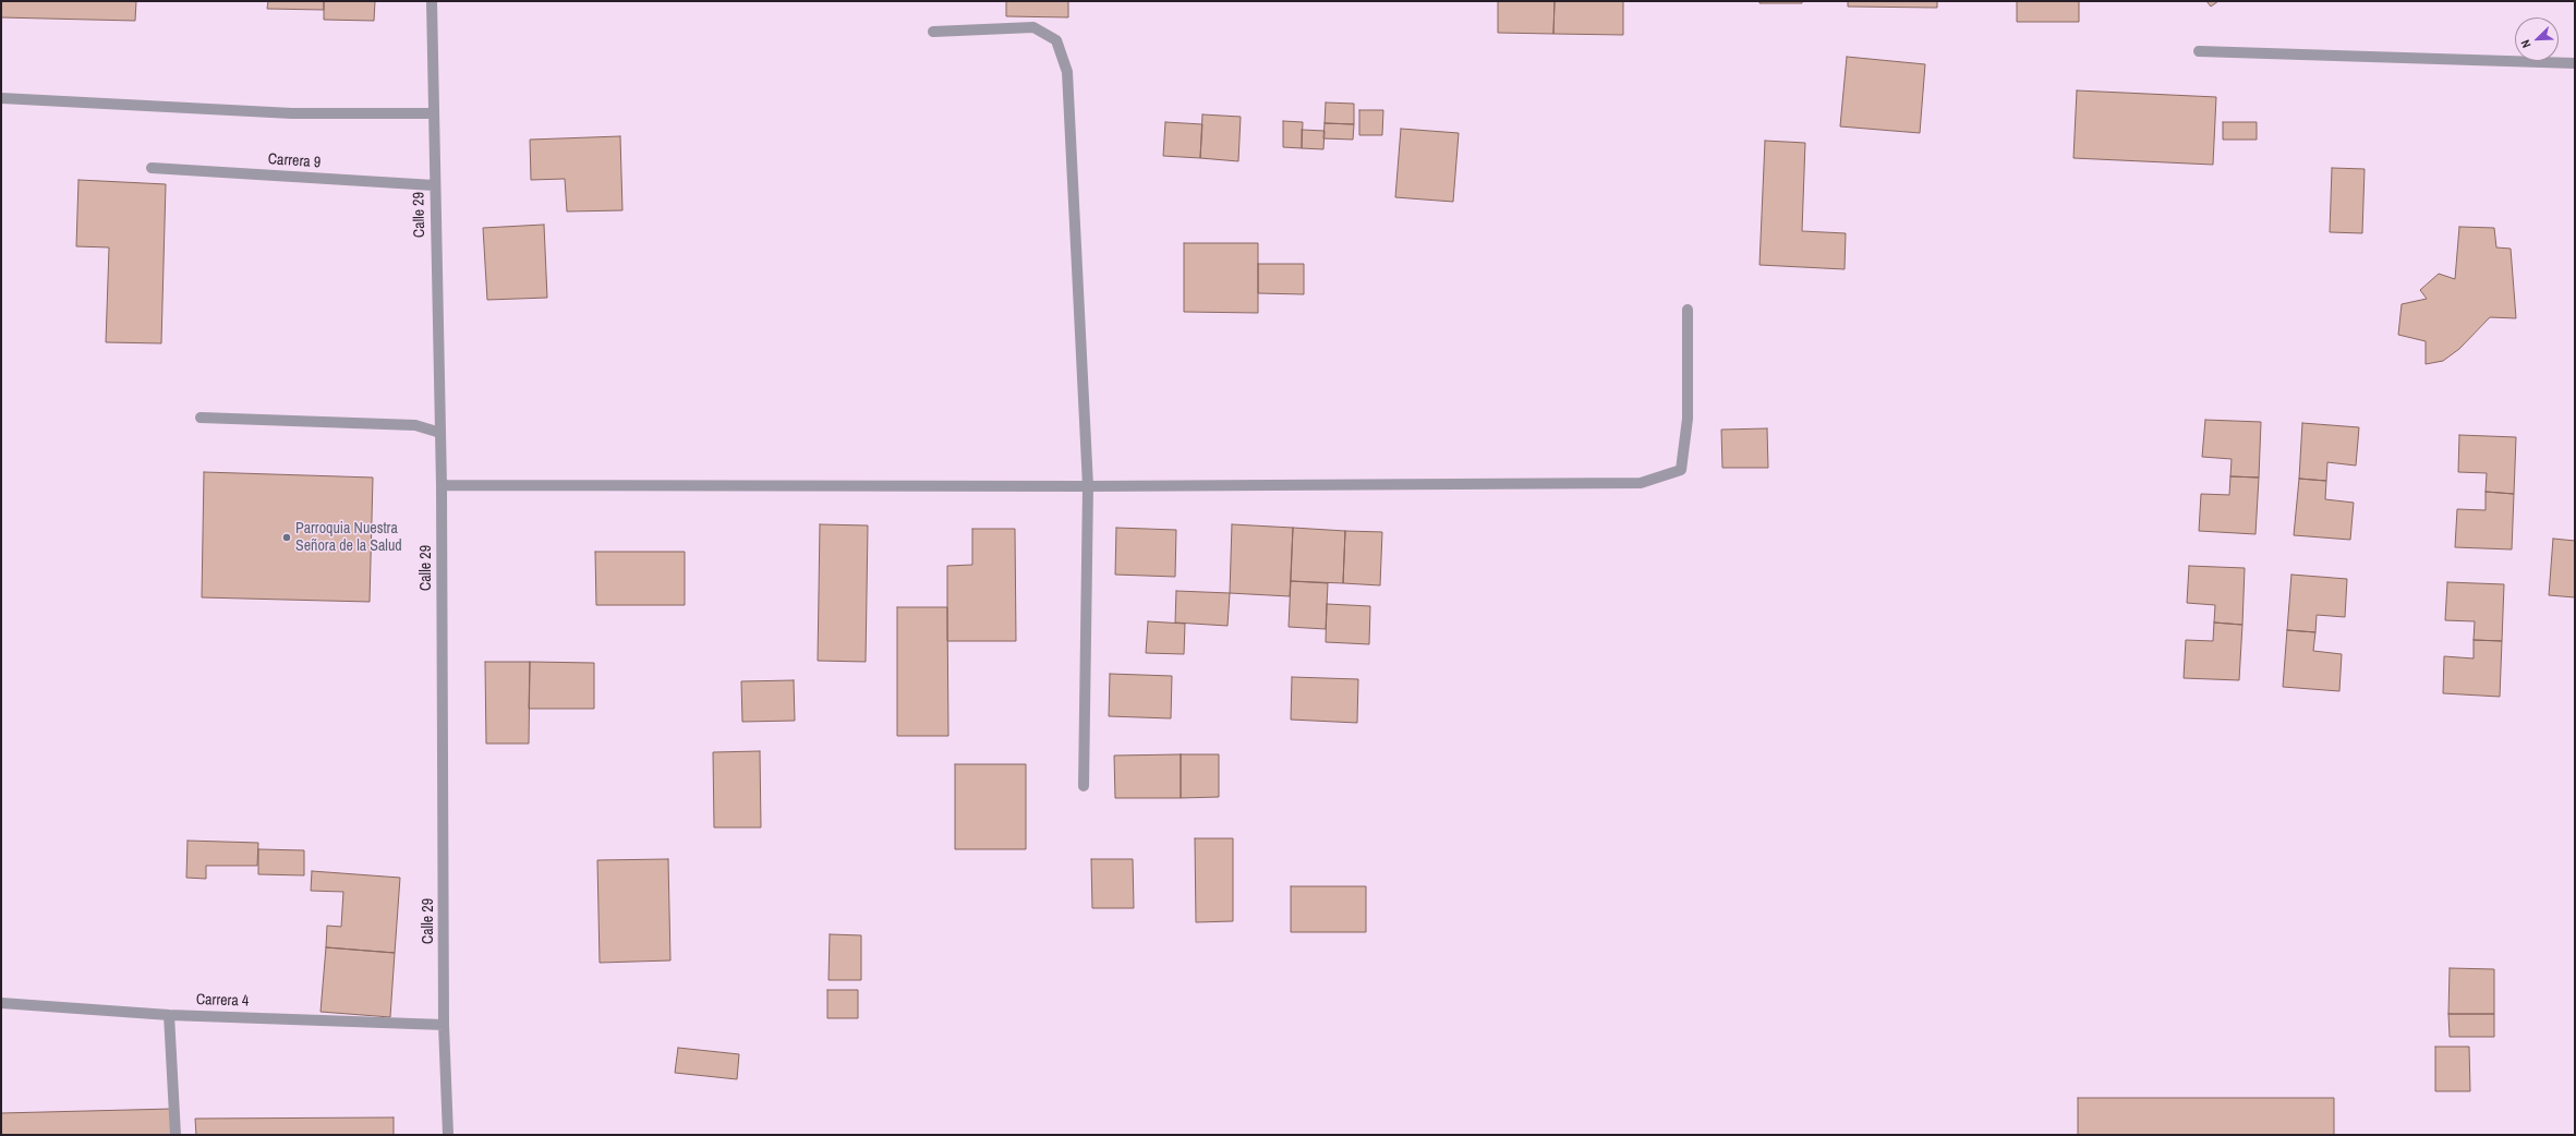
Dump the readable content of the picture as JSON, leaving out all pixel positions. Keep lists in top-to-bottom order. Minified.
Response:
{"streets":{"street":["Carrera 9","Calle 29","Carrera 4"]},"crossings":[["Carrera 9","Calle 29"],["Calle 29","Carrera 4"]],"places":["Parroquia Nuestra Señora de la Salud"],"north":"bottom left"}
